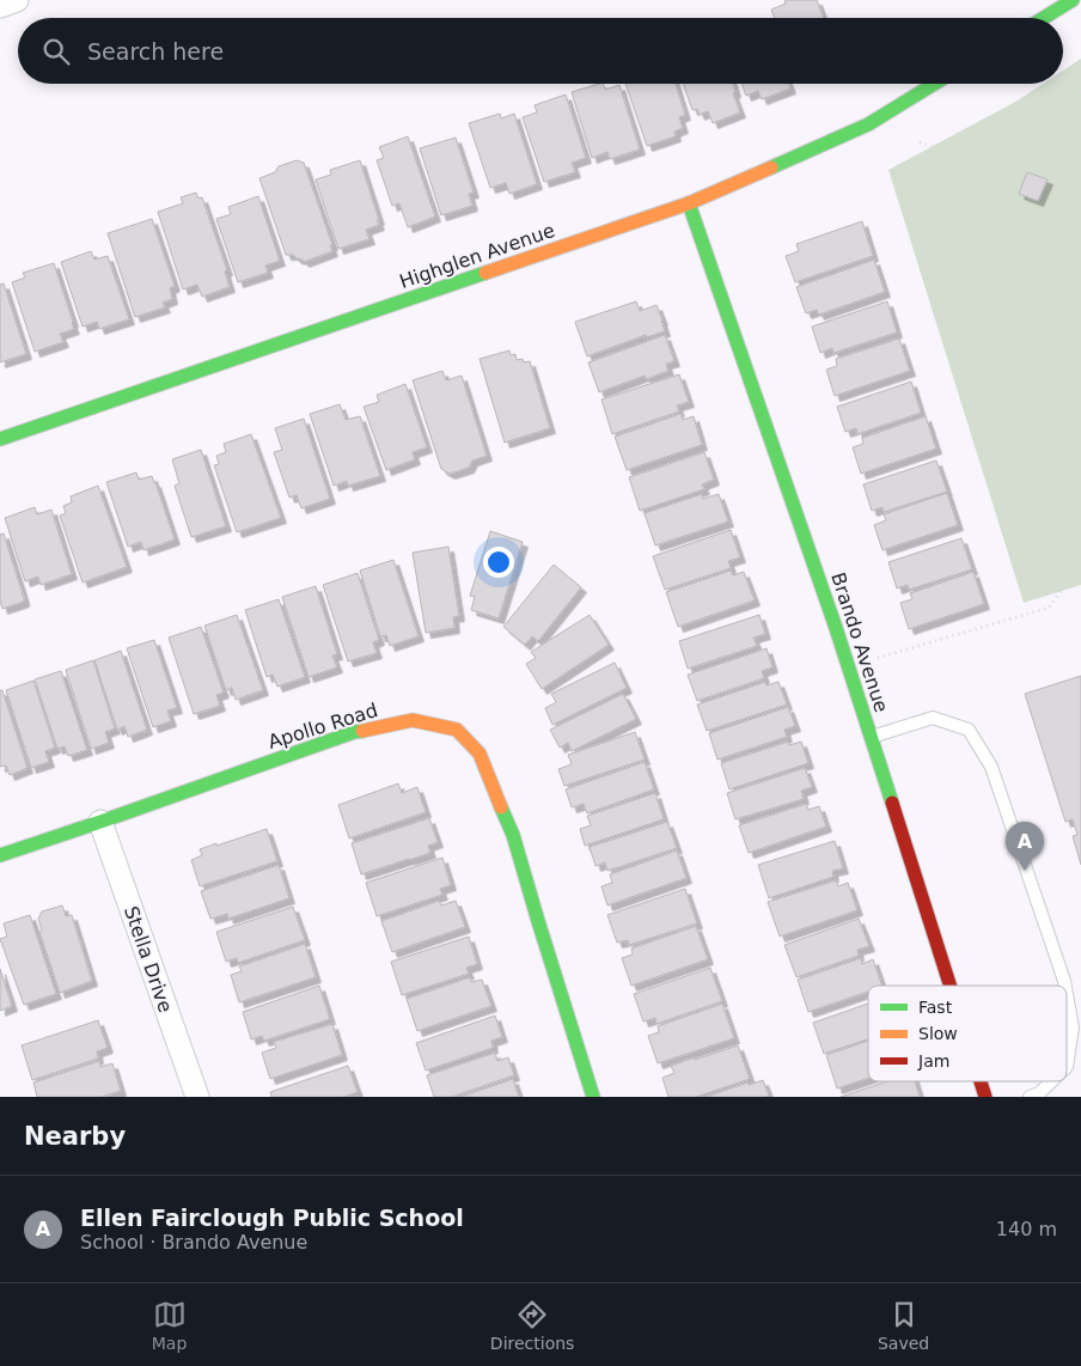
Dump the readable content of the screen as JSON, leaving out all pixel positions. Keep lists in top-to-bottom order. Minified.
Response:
{"streets":{"street":["Highglen Avenue","Brando Avenue","Apollo Road","Stella Drive"]},"crossings":[["Highglen Avenue","Brando Avenue"],["Apollo Road","Stella Drive"]],"legend":["Fast","Slow","Jam"],"page":{"search":"Search here","pins":"A","heading":"Nearby","list":[{"mark":"A","name":"Ellen Fairclough Public School","note":"School · Brando Avenue","value":"140 m"}],"nav":["Map","Directions","Saved"]}}
